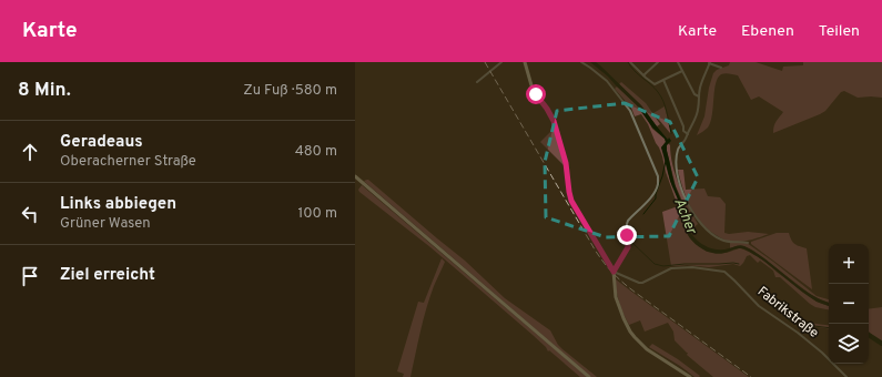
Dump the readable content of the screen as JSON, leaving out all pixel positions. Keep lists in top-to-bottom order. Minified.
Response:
{"streets":{"street":["Fabrikstraße"]},"water":["Acher"],"page":{"header":"Karte","nav":["Karte","Ebenen","Teilen"],"heading":["8 Min.","Zu Fuß · 580 m"],"list":[["Geradeaus","Oberacherner Straße","480 m"],["Links abbiegen","Grüner Wasen","100 m"],"Ziel erreicht"],"map_buttons":["+","−"]}}
